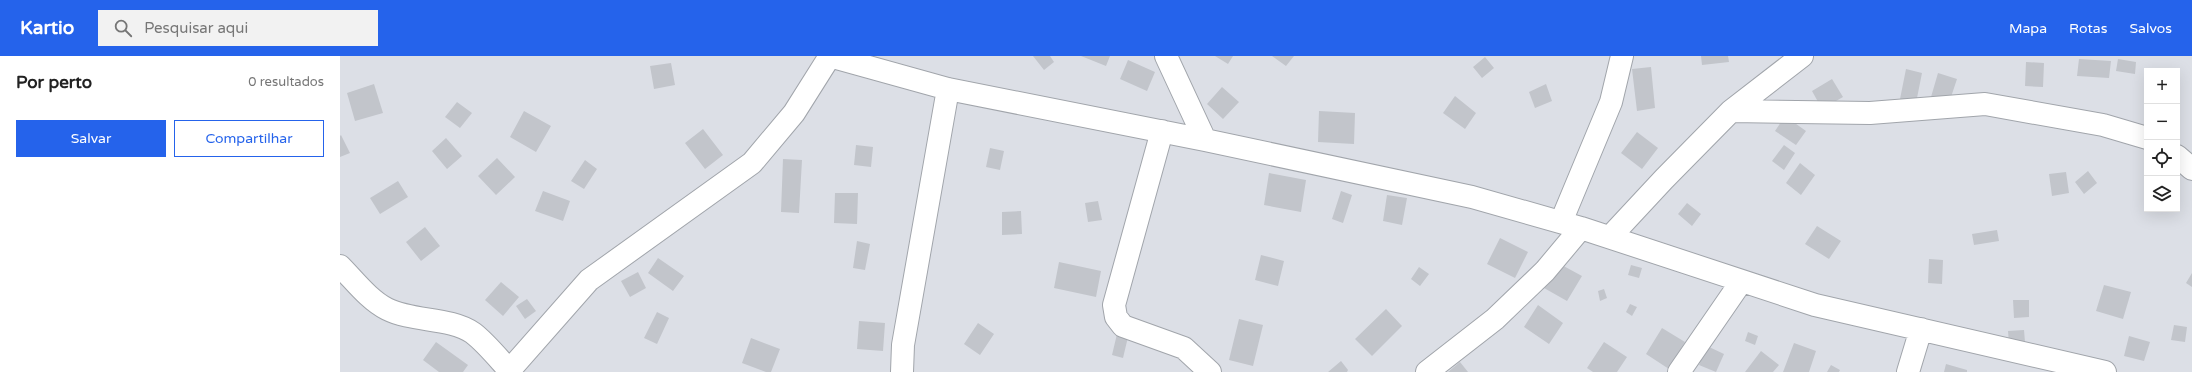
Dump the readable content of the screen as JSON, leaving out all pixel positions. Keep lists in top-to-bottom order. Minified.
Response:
{"page":{"header":"Kartio","search":"Pesquisar aqui","nav":["Mapa","Rotas","Salvos"],"heading":["Por perto","0 resultados"],"map_buttons":["+","−"],"buttons":["Salvar","Compartilhar"]}}
